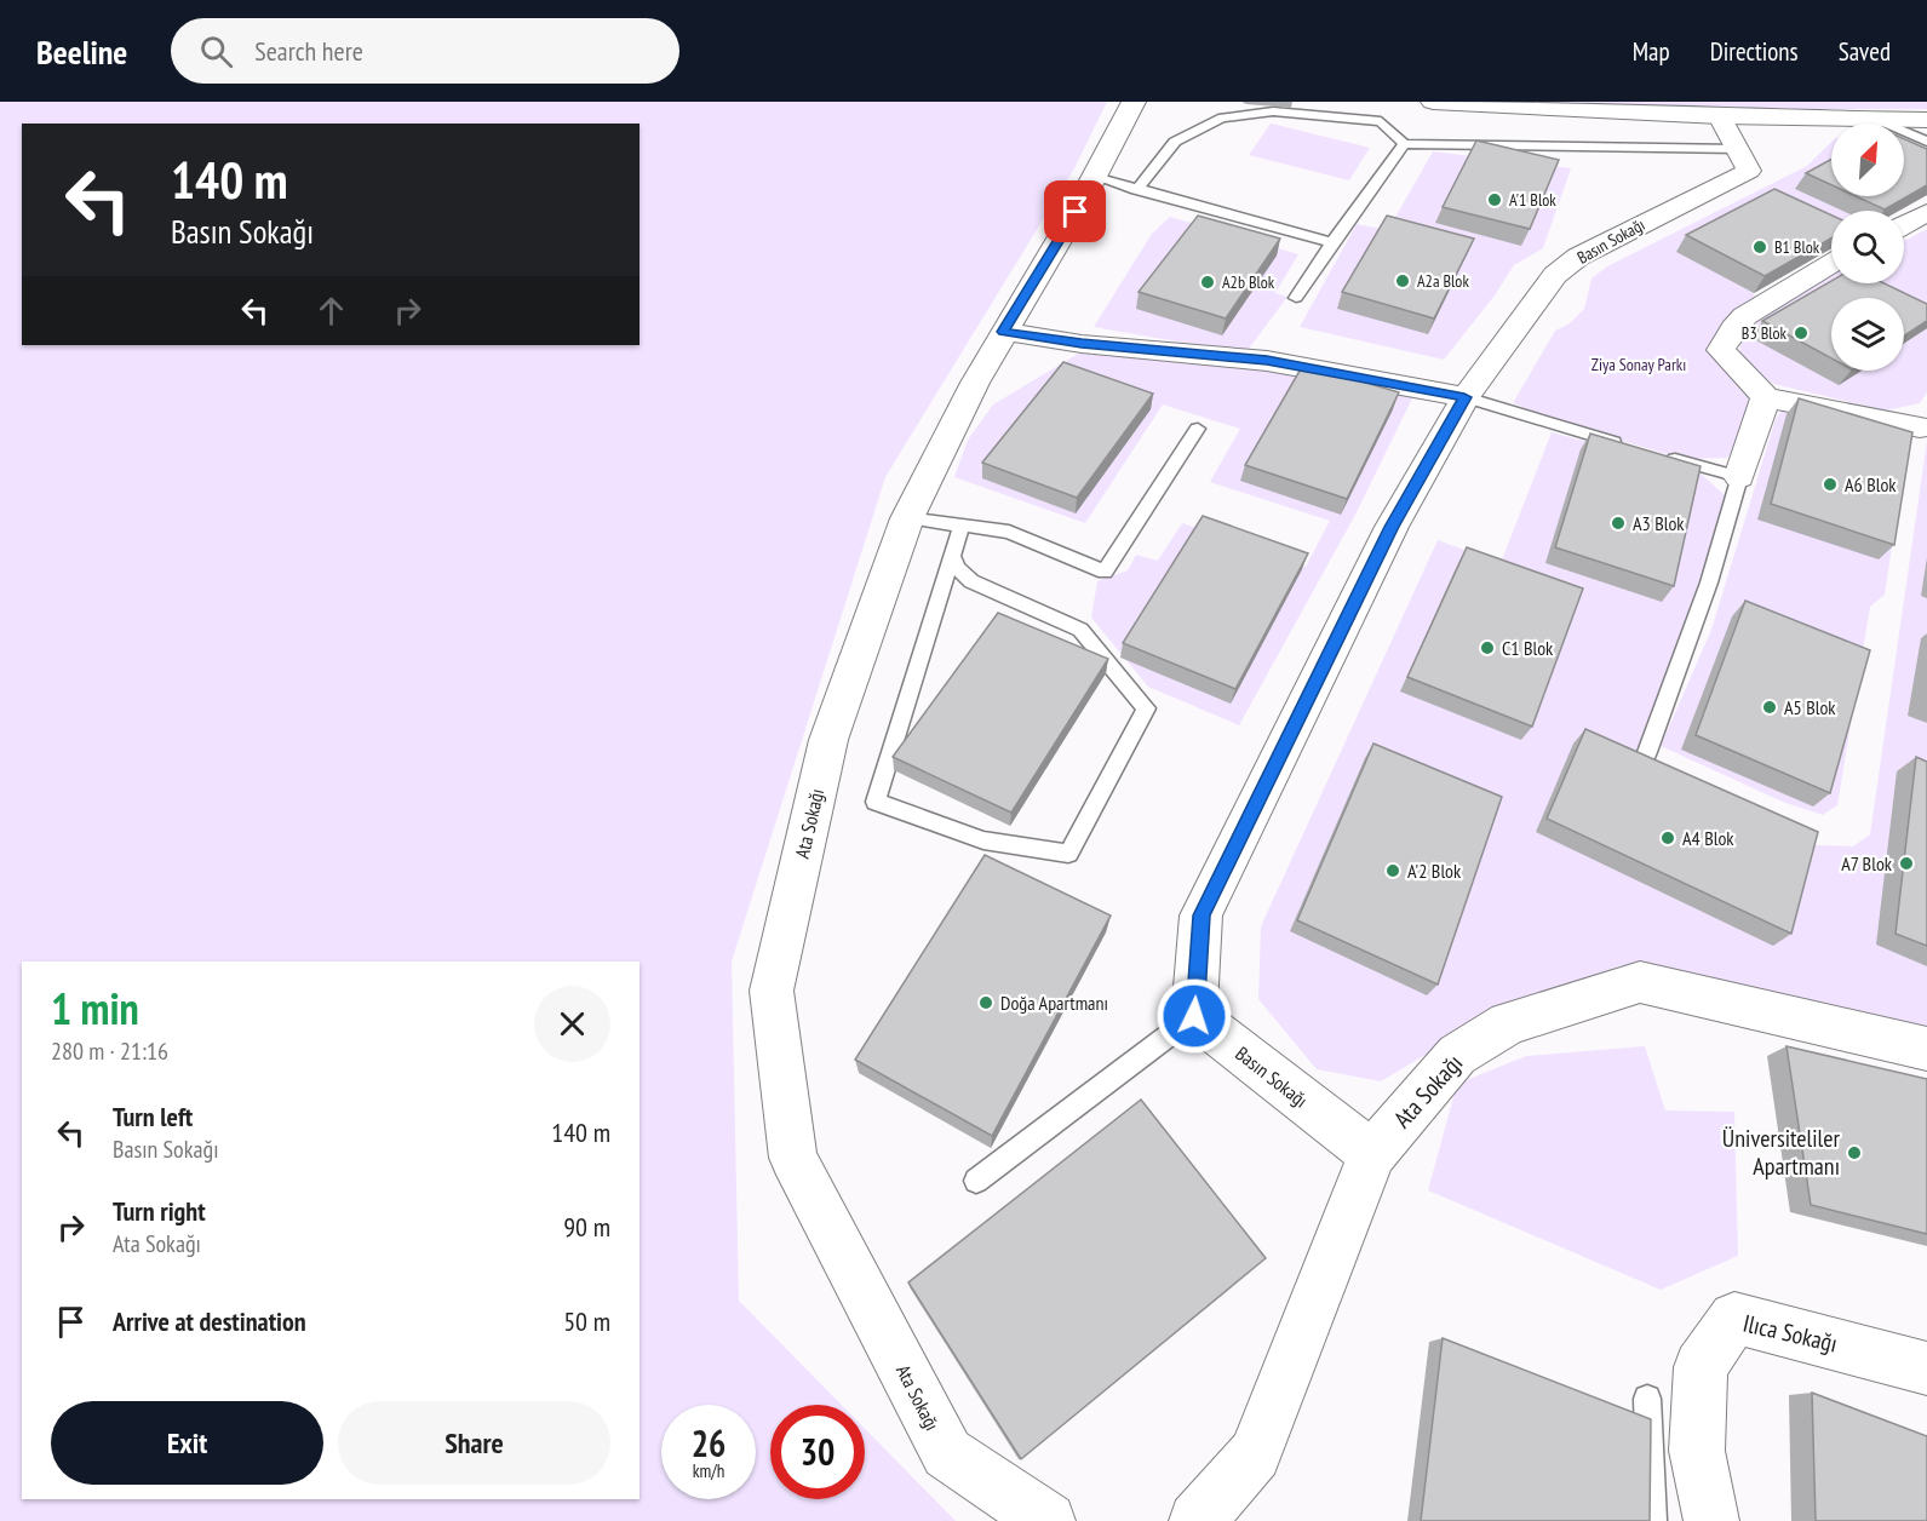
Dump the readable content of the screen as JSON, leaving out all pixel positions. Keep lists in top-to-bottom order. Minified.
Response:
{"streets":{"street":["Basın Sokağı","Ata Sokağı","Ilıca Sokağı"]},"crossings":[["Basın Sokağı","Ata Sokağı"]],"parks":["Ziya Sonay Parkı"],"places":["A'1 Blok","B1 Blok","A2a Blok","A2b Blok","B3 Blok","A6 Blok","A3 Blok","C1 Blok","A5 Blok","A4 Blok","A7 Blok","A'2 Blok","Doğa Apartmanı","Üniversiteliler Apartmanı"],"north":"top right","page":{"header":"Beeline","search":"Search here","nav":["Map","Directions","Saved"],"turn":["140 m","Basın Sokağı"],"heading":["1 min","280 m · 21:16"],"list":[{"name":"Turn left","note":"Basın Sokağı","value":"140 m"},{"name":"Turn right","note":"Ata Sokağı","value":"90 m"},{"name":"Arrive at destination","value":"50 m"}],"buttons":["Exit","Share"],"speed":"26 km/h","limit":"30"}}
